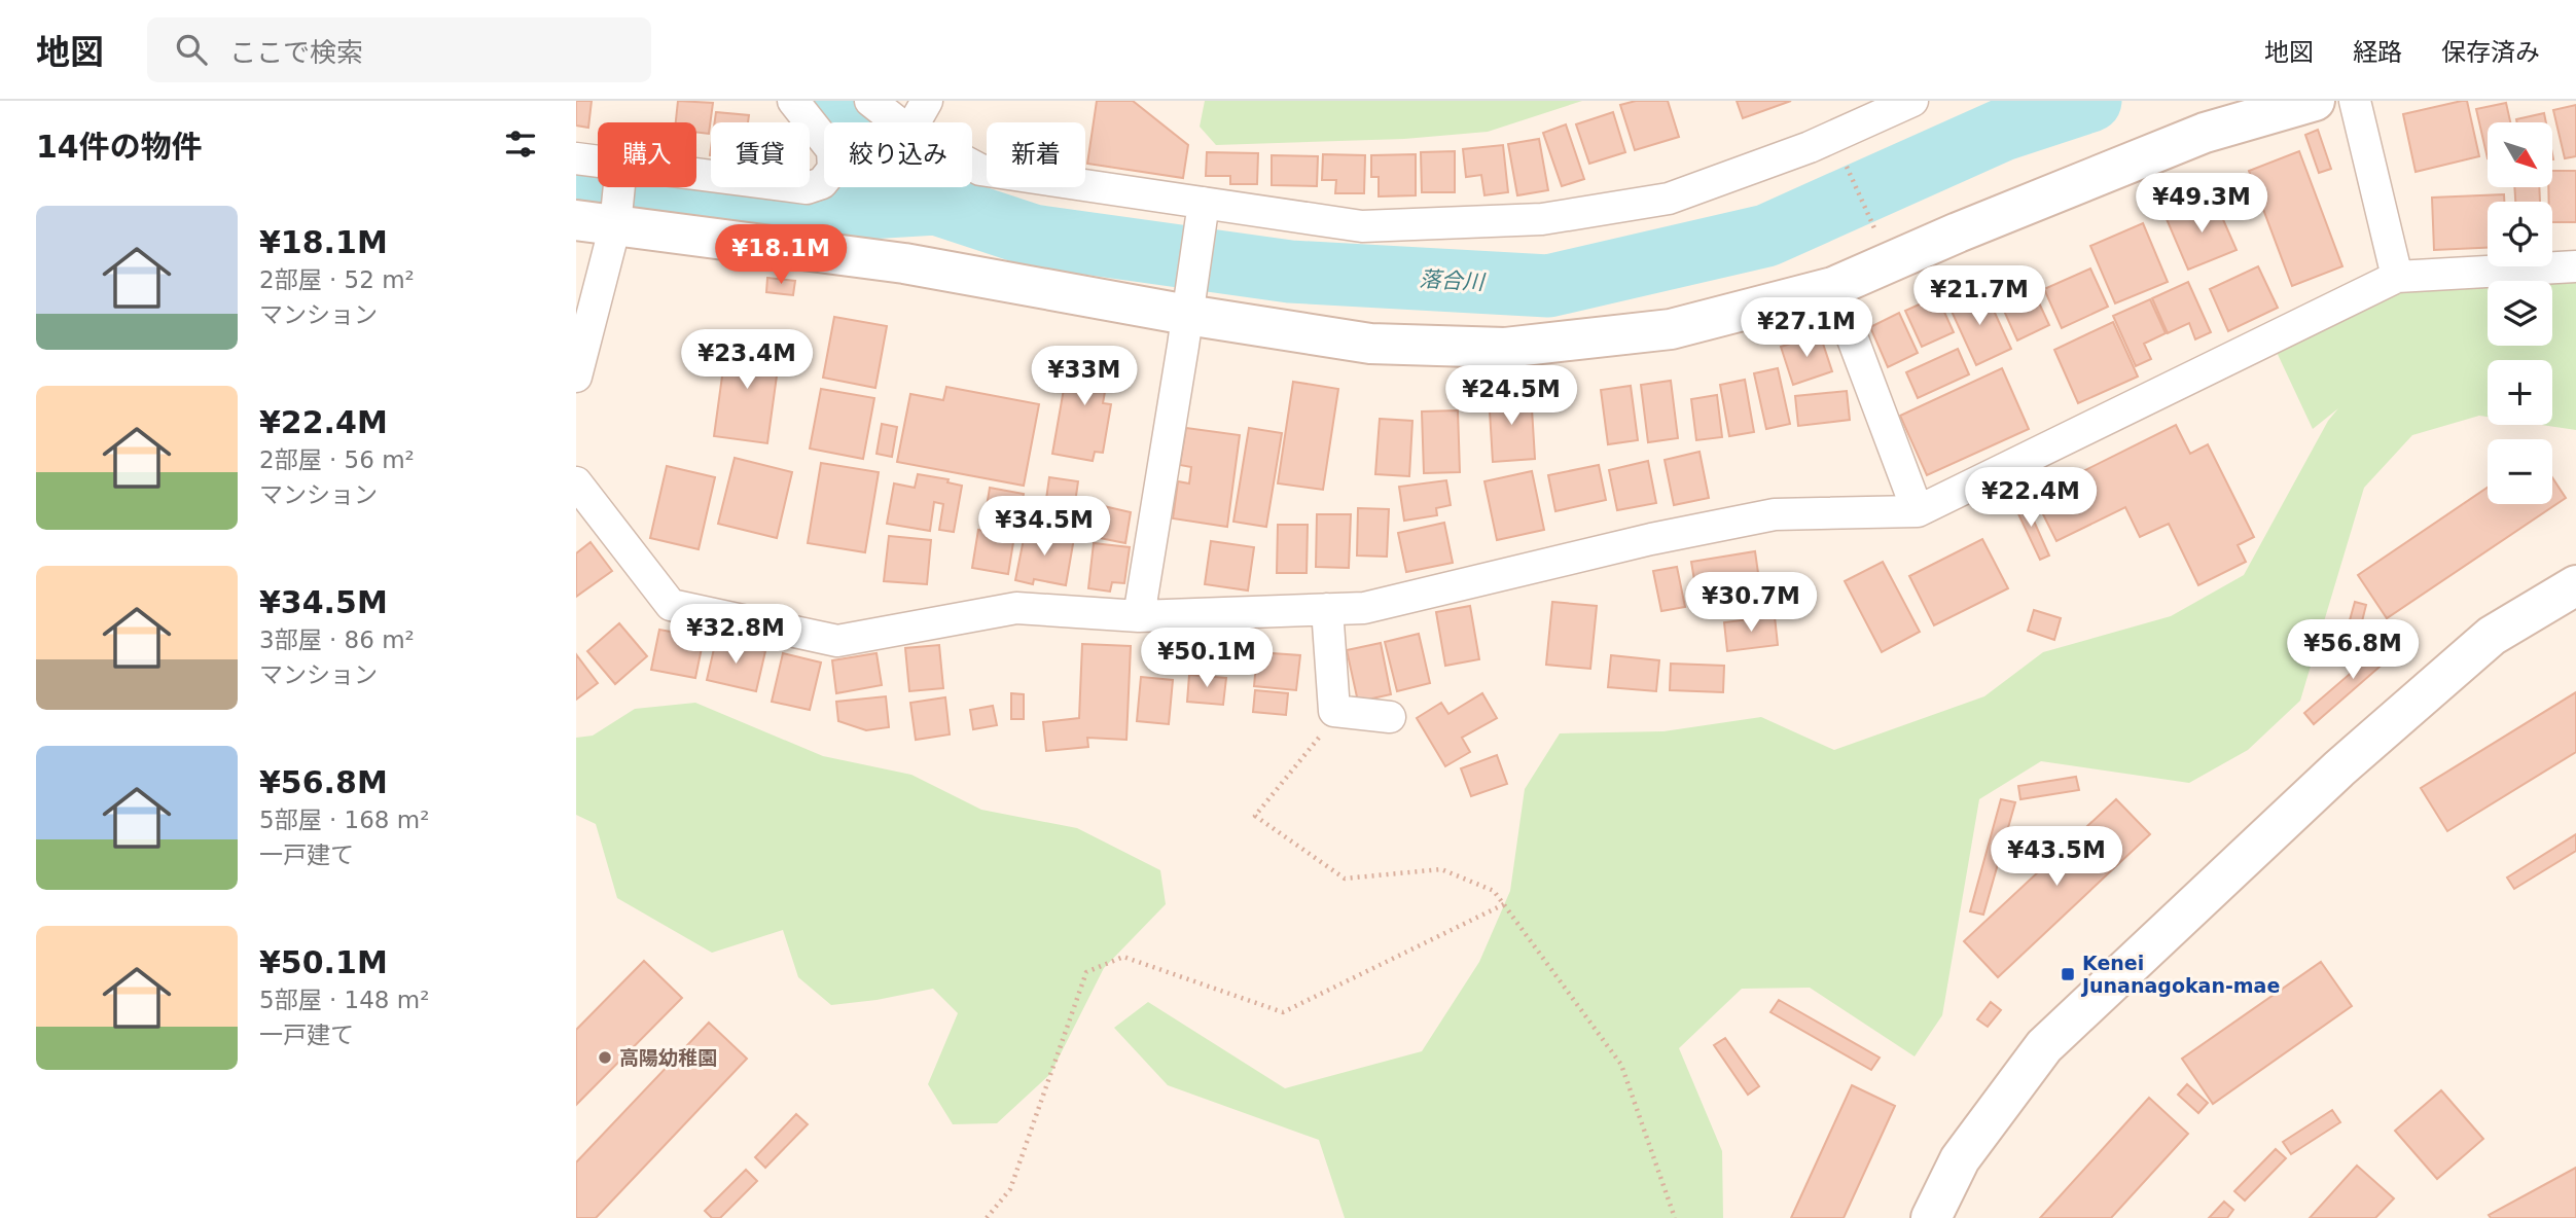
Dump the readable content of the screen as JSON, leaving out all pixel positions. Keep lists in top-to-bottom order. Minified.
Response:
{"water":["落合川"],"places":{"transit":["Kenei Junanagokan-mae"],"other":["高陽幼稚園"]},"north":"bottom right","page":{"header":"地図","search":"ここで検索","nav":["地図","経路","保存済み"],"heading":"14件の物件","map_buttons":["+","−"],"chip":["購入","賃貸","絞り込み","新着"],"price":["¥49.3M","¥18.1M","¥21.7M","¥27.1M","¥23.4M","¥33M","¥24.5M","¥22.4M","¥34.5M","¥30.7M","¥32.8M","¥56.8M","¥50.1M","¥43.5M"],"list":[{"name":"¥18.1M","note":"2部屋 · 52 m² · マンション"},{"name":"¥22.4M","note":"2部屋 · 56 m² · マンション"},{"name":"¥34.5M","note":"3部屋 · 86 m² · マンション"},{"name":"¥56.8M","note":"5部屋 · 168 m² · 一戸建て"},{"name":"¥50.1M","note":"5部屋 · 148 m² · 一戸建て"}]}}
